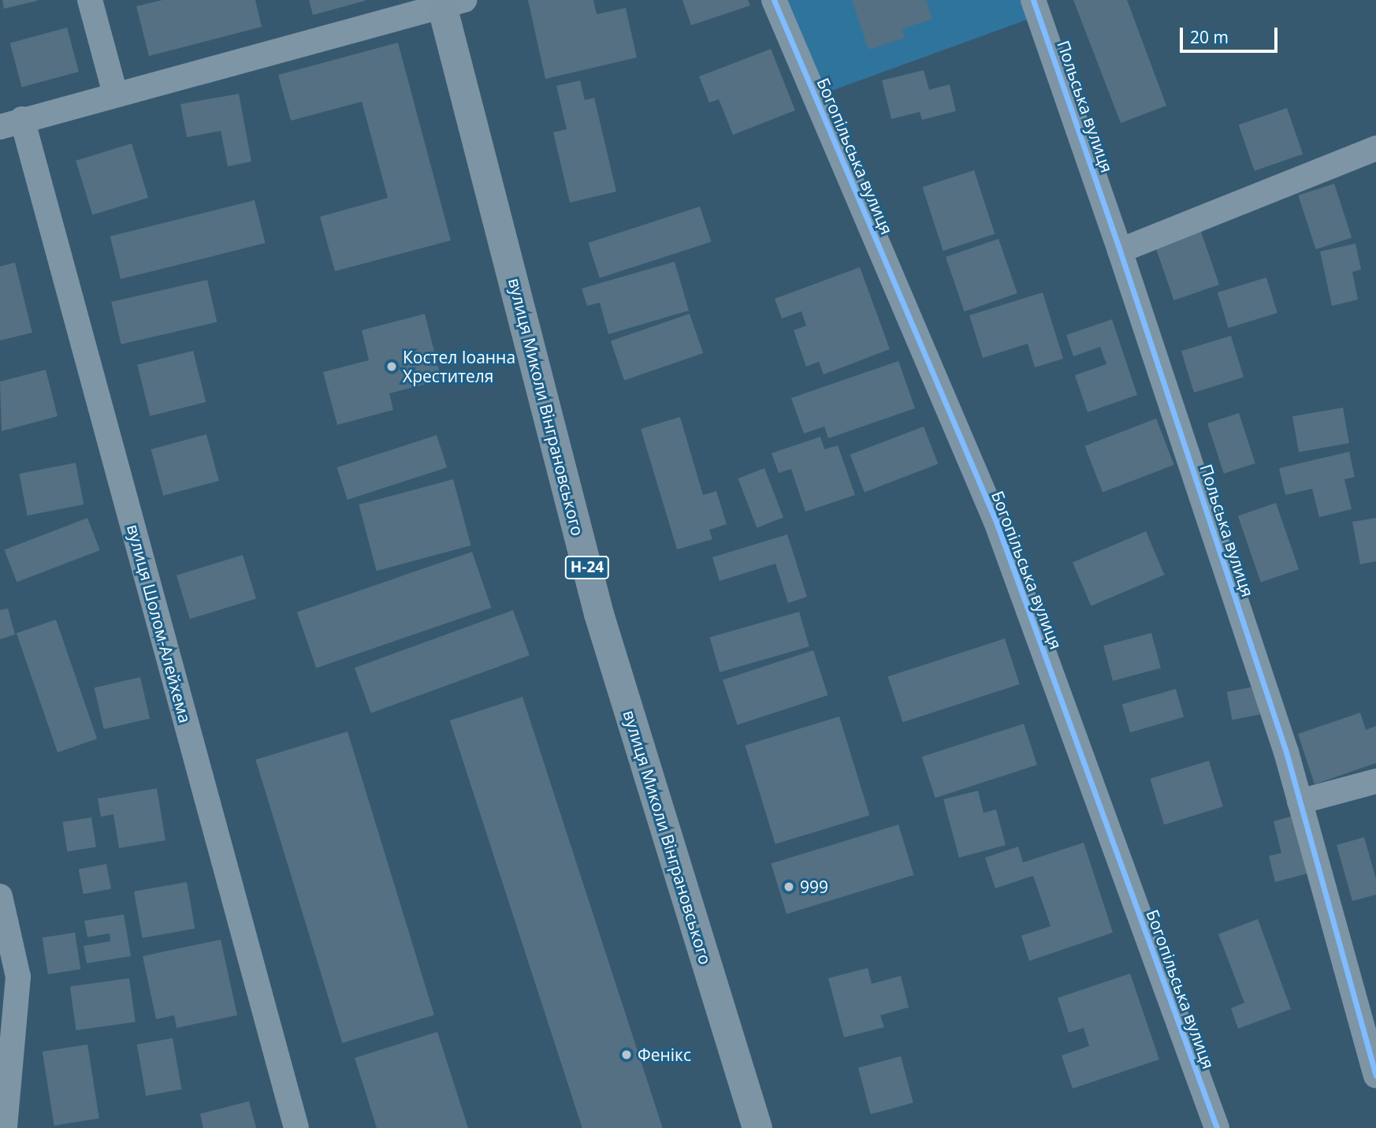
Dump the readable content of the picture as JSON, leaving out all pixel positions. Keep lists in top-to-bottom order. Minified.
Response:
{"streets":{"main road":["вулиця Миколи Вінграновського","Н-24"],"street":["Польська вулиця","Богопільська вулиця","вулиця Шолом-Алейхема"]},"places":["Костел Іоанна Хрестителя","999","Фенікс"],"scale_bar":"20 m"}
